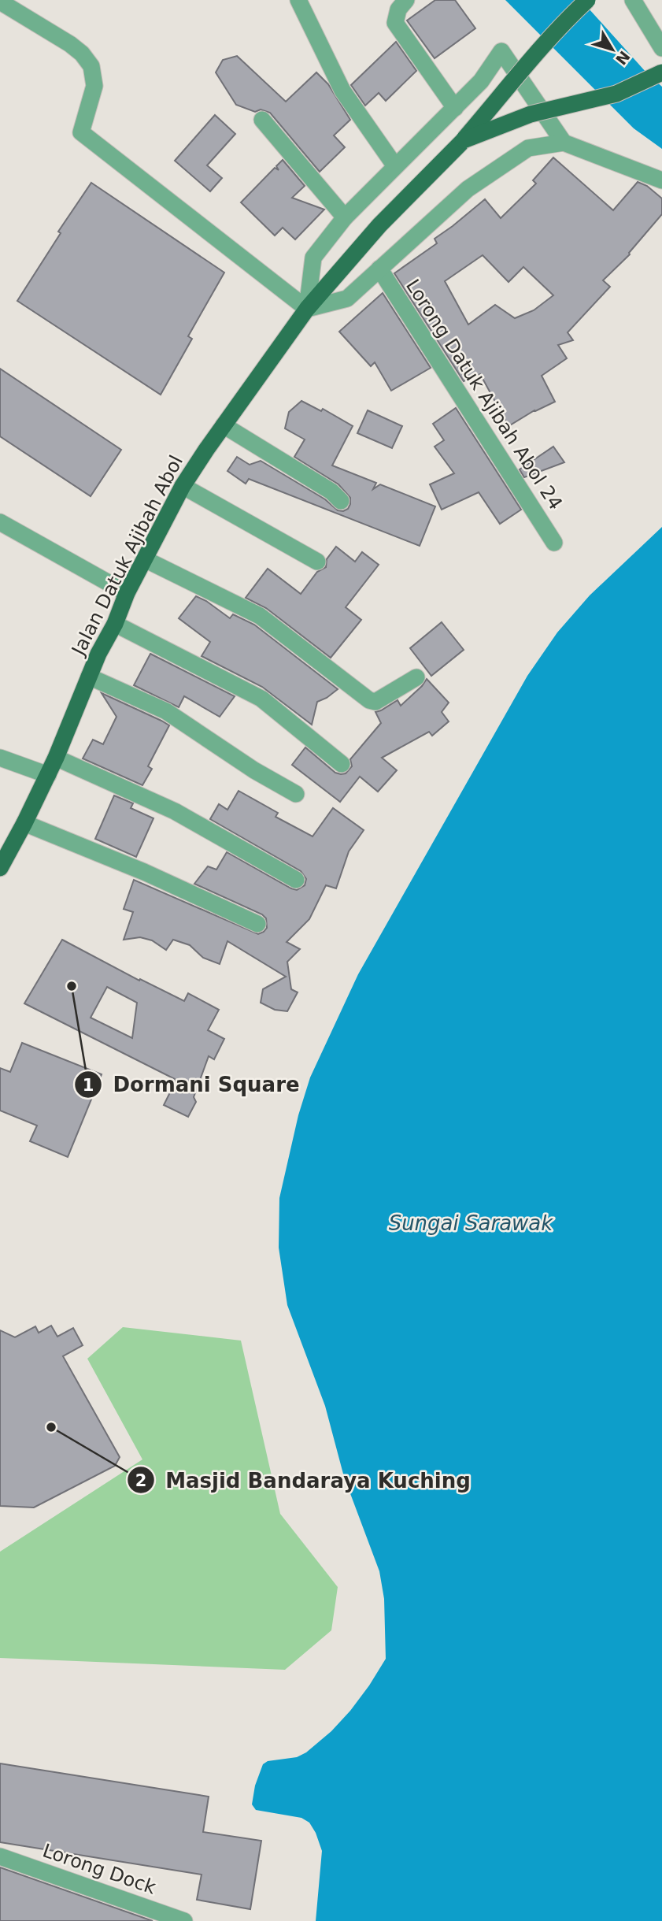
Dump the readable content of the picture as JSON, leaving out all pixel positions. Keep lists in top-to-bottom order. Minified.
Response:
{"streets":{"main road":["Jalan Datuk Ajibah Abol"],"street":["Lorong Datuk Ajibah Abol 24","Lorong Dock"]},"water":["Sungai Sarawak"],"places":["Dormani Square","Masjid Bandaraya Kuching"],"north":"bottom right"}
